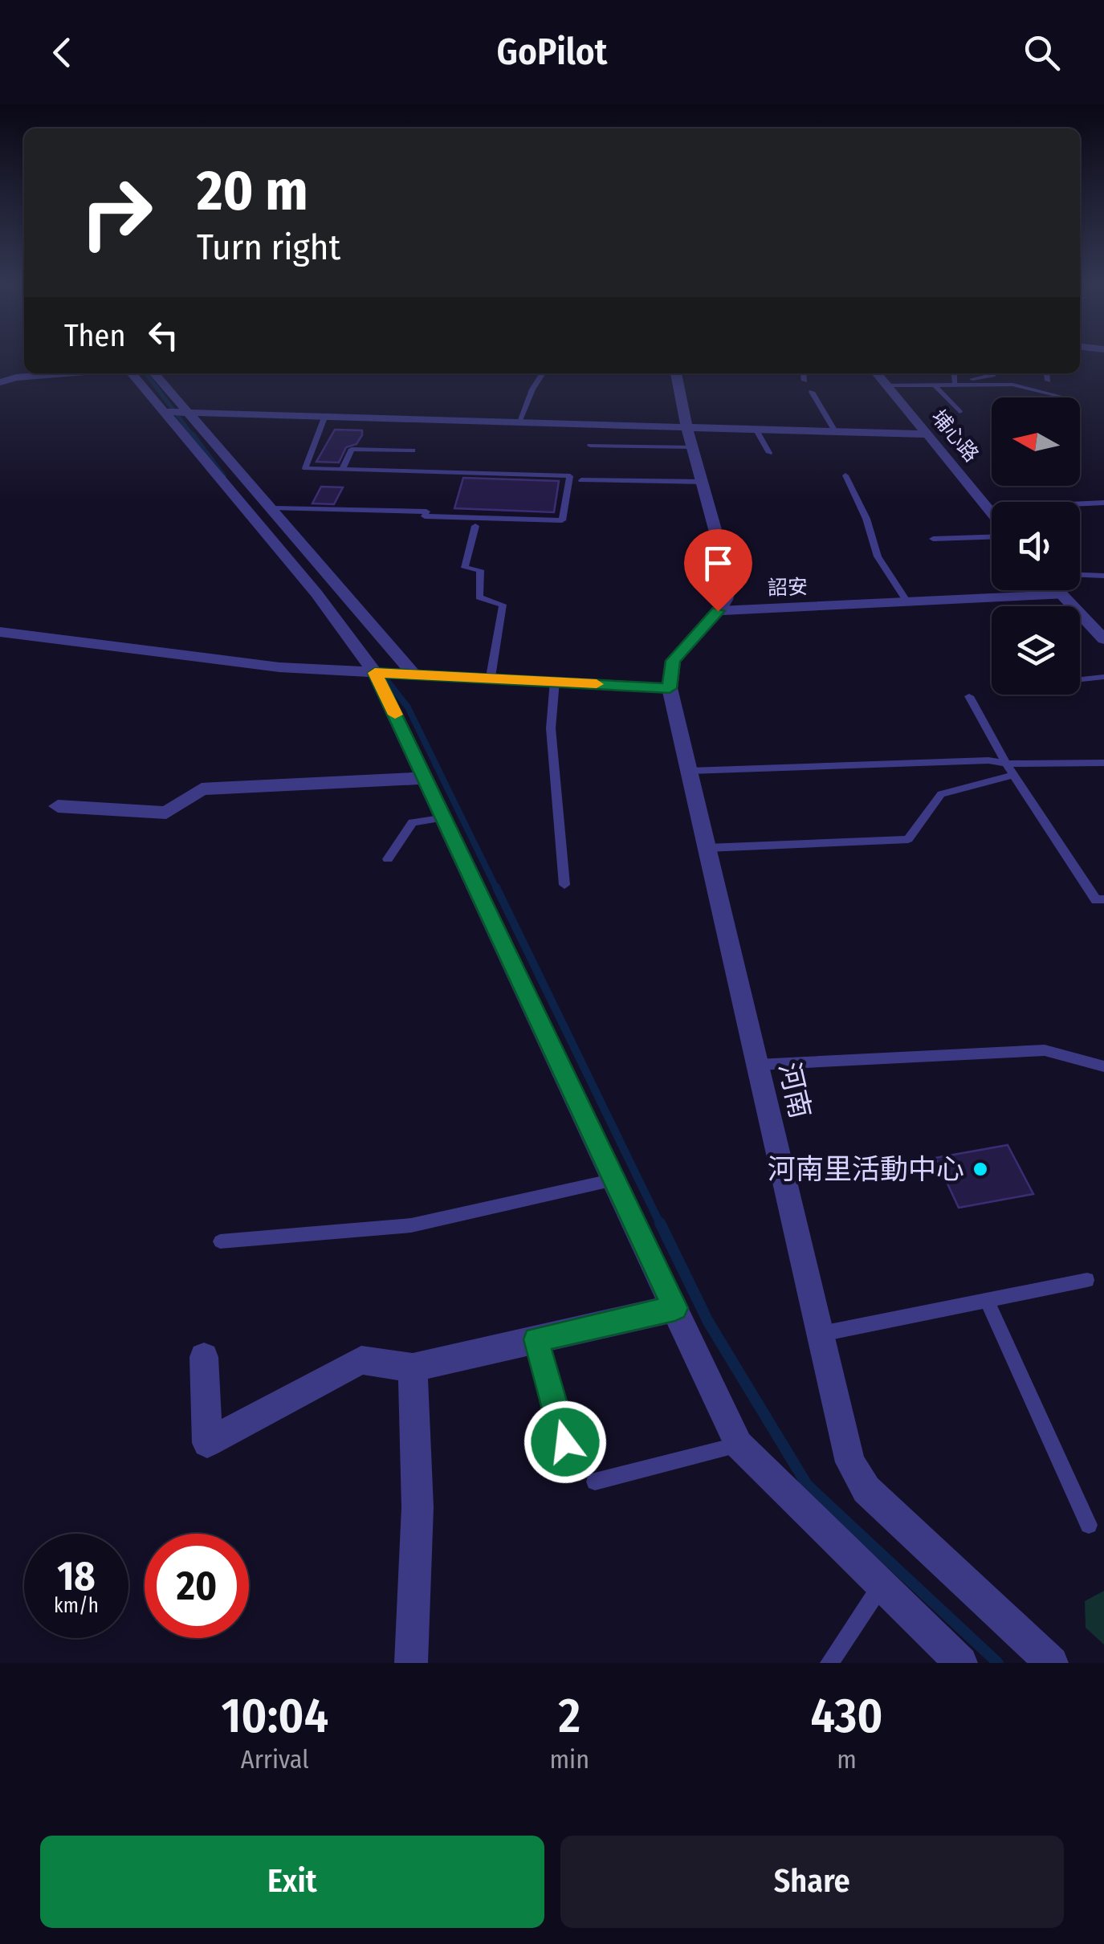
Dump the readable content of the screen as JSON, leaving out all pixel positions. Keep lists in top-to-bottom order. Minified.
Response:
{"streets":{"street":["埔心路","詔安","河南"]},"places":["河南里活動中心"],"north":"left","page":{"header":"GoPilot","turn":["20 m","Turn right"],"then":"Then","speed":"18 km/h","limit":"20","eta":["10:04","Arrival","2","min","430","m"],"buttons":["Exit","Share"]}}
